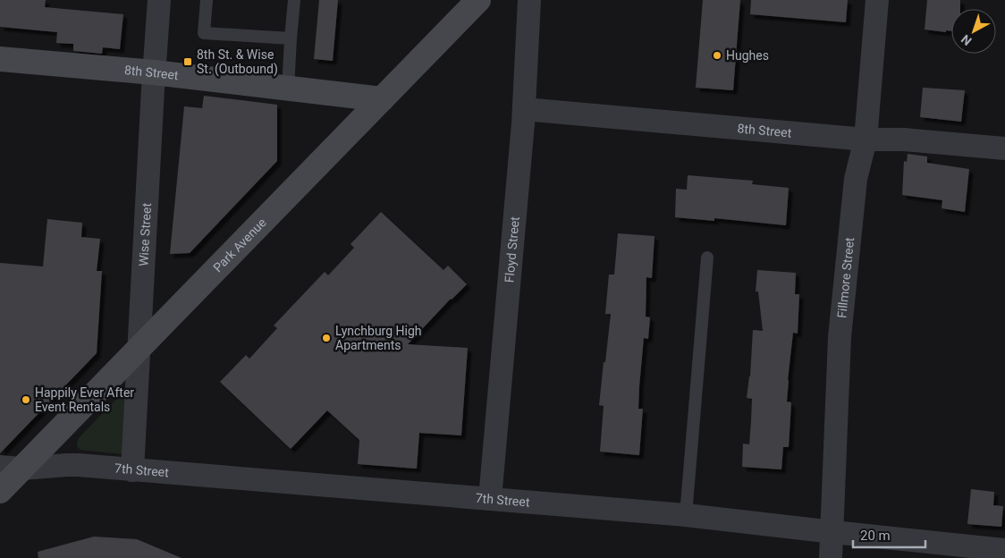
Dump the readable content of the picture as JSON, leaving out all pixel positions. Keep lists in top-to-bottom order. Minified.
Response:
{"streets":{"main road":["8th Street","Park Avenue"],"street":["Wise Street","Floyd Street","Fillmore Street","7th Street"]},"crossings":[["8th Street","Wise Street"],["8th Street","Park Avenue"],["8th Street","Floyd Street"],["8th Street","Fillmore Street"],["Wise Street","Park Avenue"],["Wise Street","7th Street"],["Park Avenue","7th Street"],["Floyd Street","7th Street"],["Fillmore Street","7th Street"]],"places":{"other":["Hughes","Lynchburg High Apartments","Happily Ever After Event Rentals"],"transit":["8th St. & Wise St. (Outbound)"]},"scale_bar":"20 m","north":"bottom left"}
